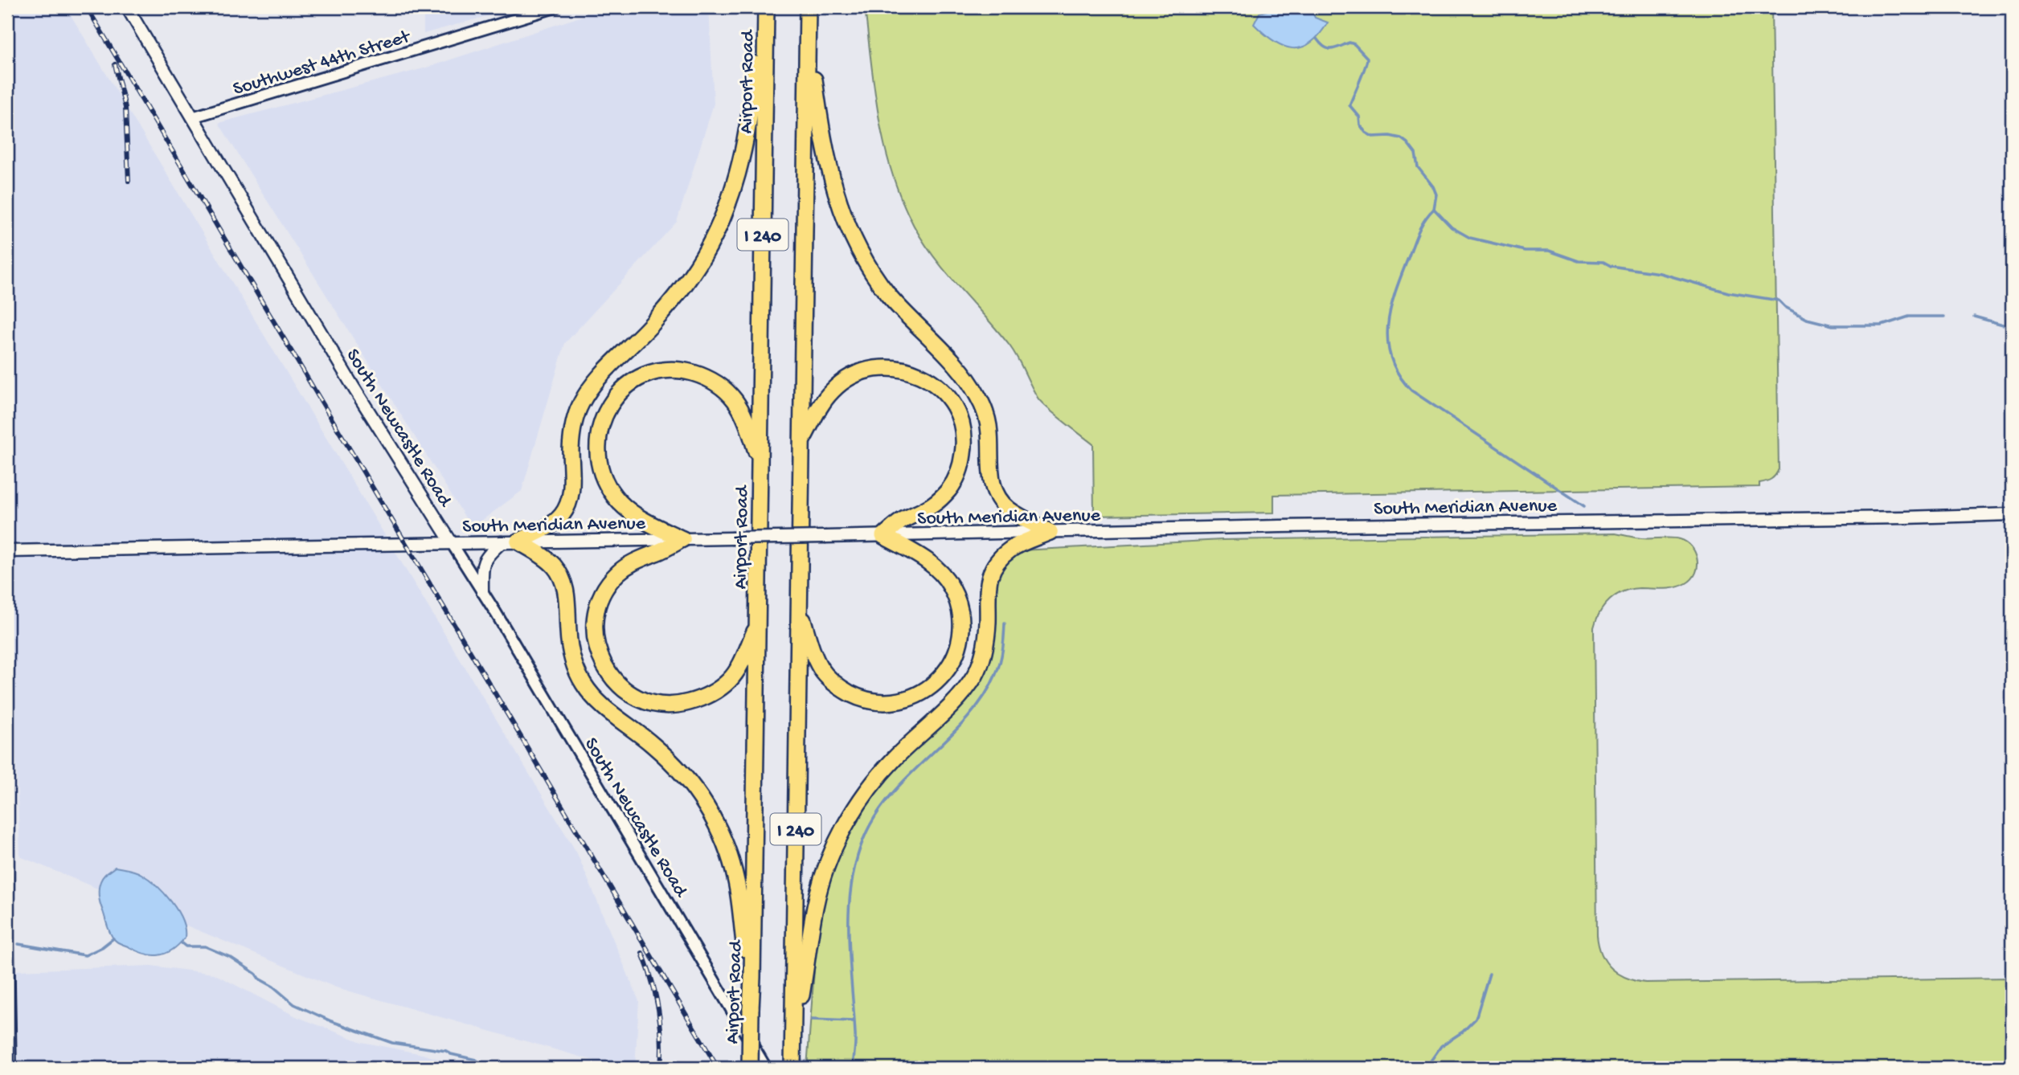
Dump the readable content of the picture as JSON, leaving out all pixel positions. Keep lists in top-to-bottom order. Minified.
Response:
{"streets":{"highway":["Airport Road","I 240"],"main road":["South Newcastle Road","South Meridian Avenue"],"street":["Southwest 44th Street"]},"crossings":[["Southwest 44th Street","South Newcastle Road"],["South Newcastle Road","South Meridian Avenue"]]}
